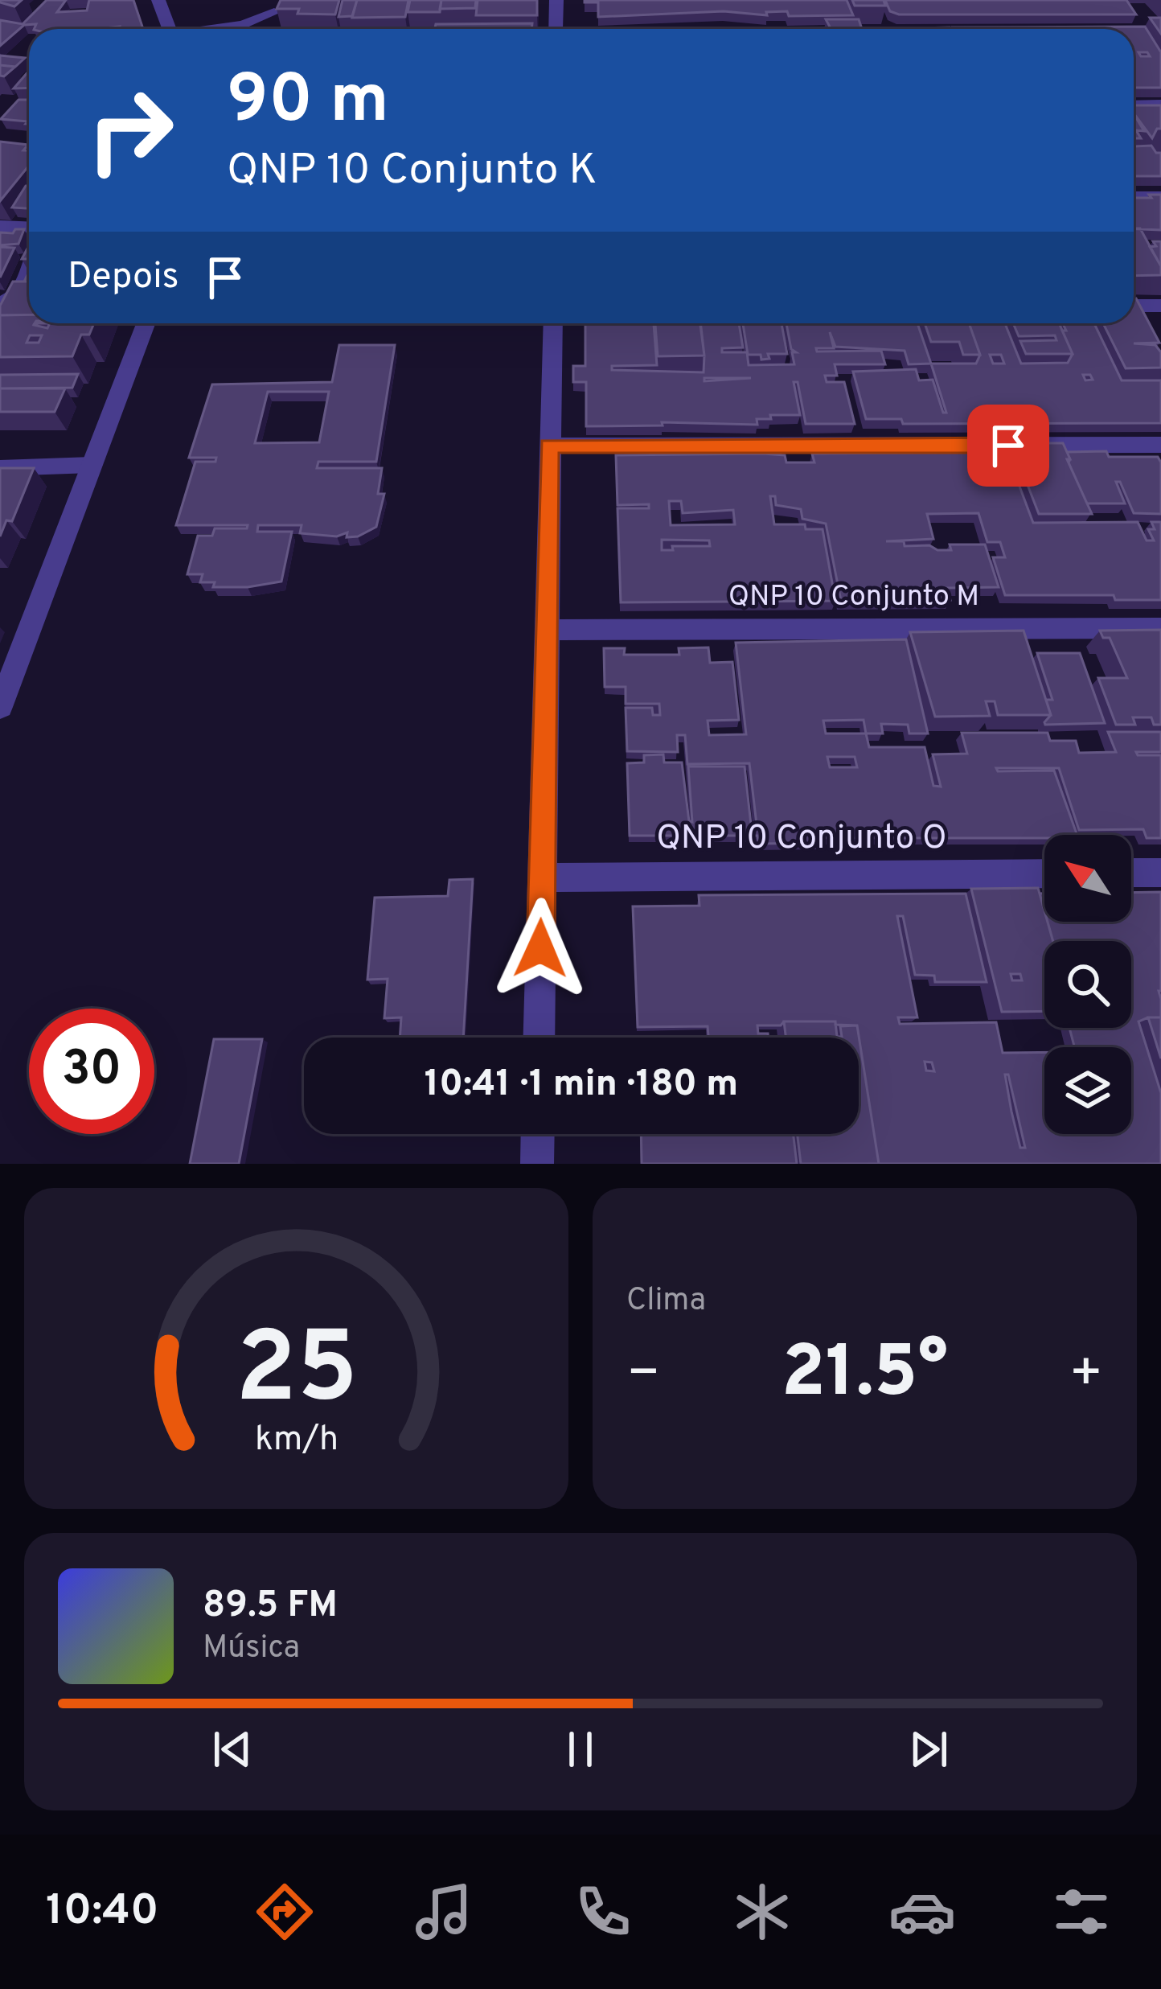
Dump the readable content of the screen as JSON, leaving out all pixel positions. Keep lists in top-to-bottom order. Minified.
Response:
{"streets":{"street":["QNP 10 Conjunto M","QNP 10 Conjunto O"]},"north":"top left","page":{"turn":["90 m","QNP 10 Conjunto K"],"then":"Depois","limit":"30","trip":"10:41 · 1 min · 180 m","tile":"Clima","heat":["−","21.5°","+"],"song":["89.5 FM","Música"],"tabs":"10:40","gauge":["25","km/h"]}}
